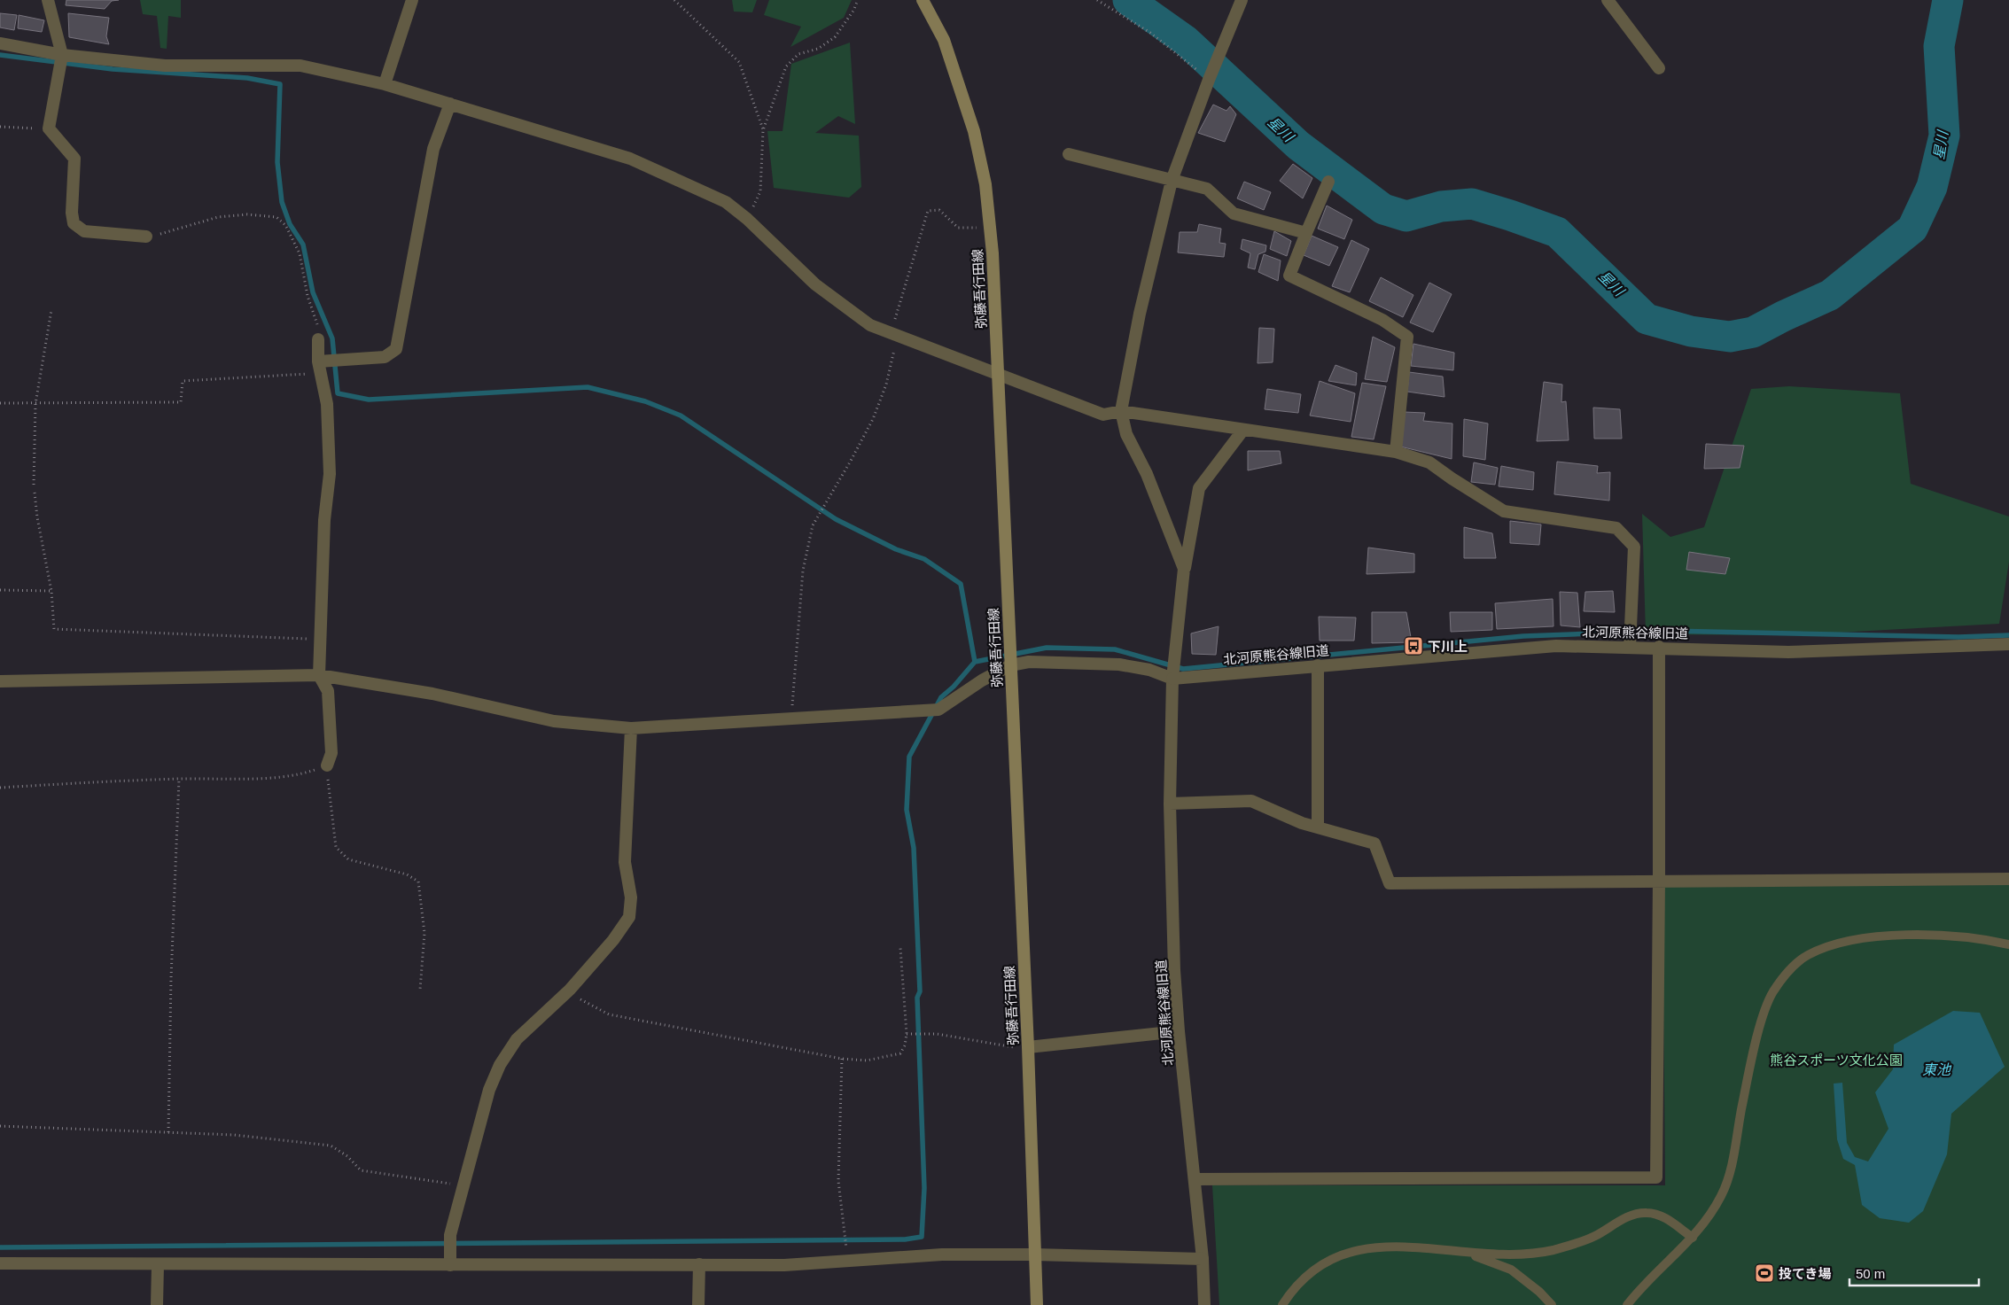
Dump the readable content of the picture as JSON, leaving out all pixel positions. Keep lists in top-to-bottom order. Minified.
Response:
{"streets":{"main road":["弥藤吾行田線"],"street":["北河原熊谷線旧道"]},"water":["星川","東池"],"parks":["熊谷スポーツ文化公園"],"places":{"bus stop":["下川上"],"sports":["投てき場"]},"scale_bar":"50 m"}
